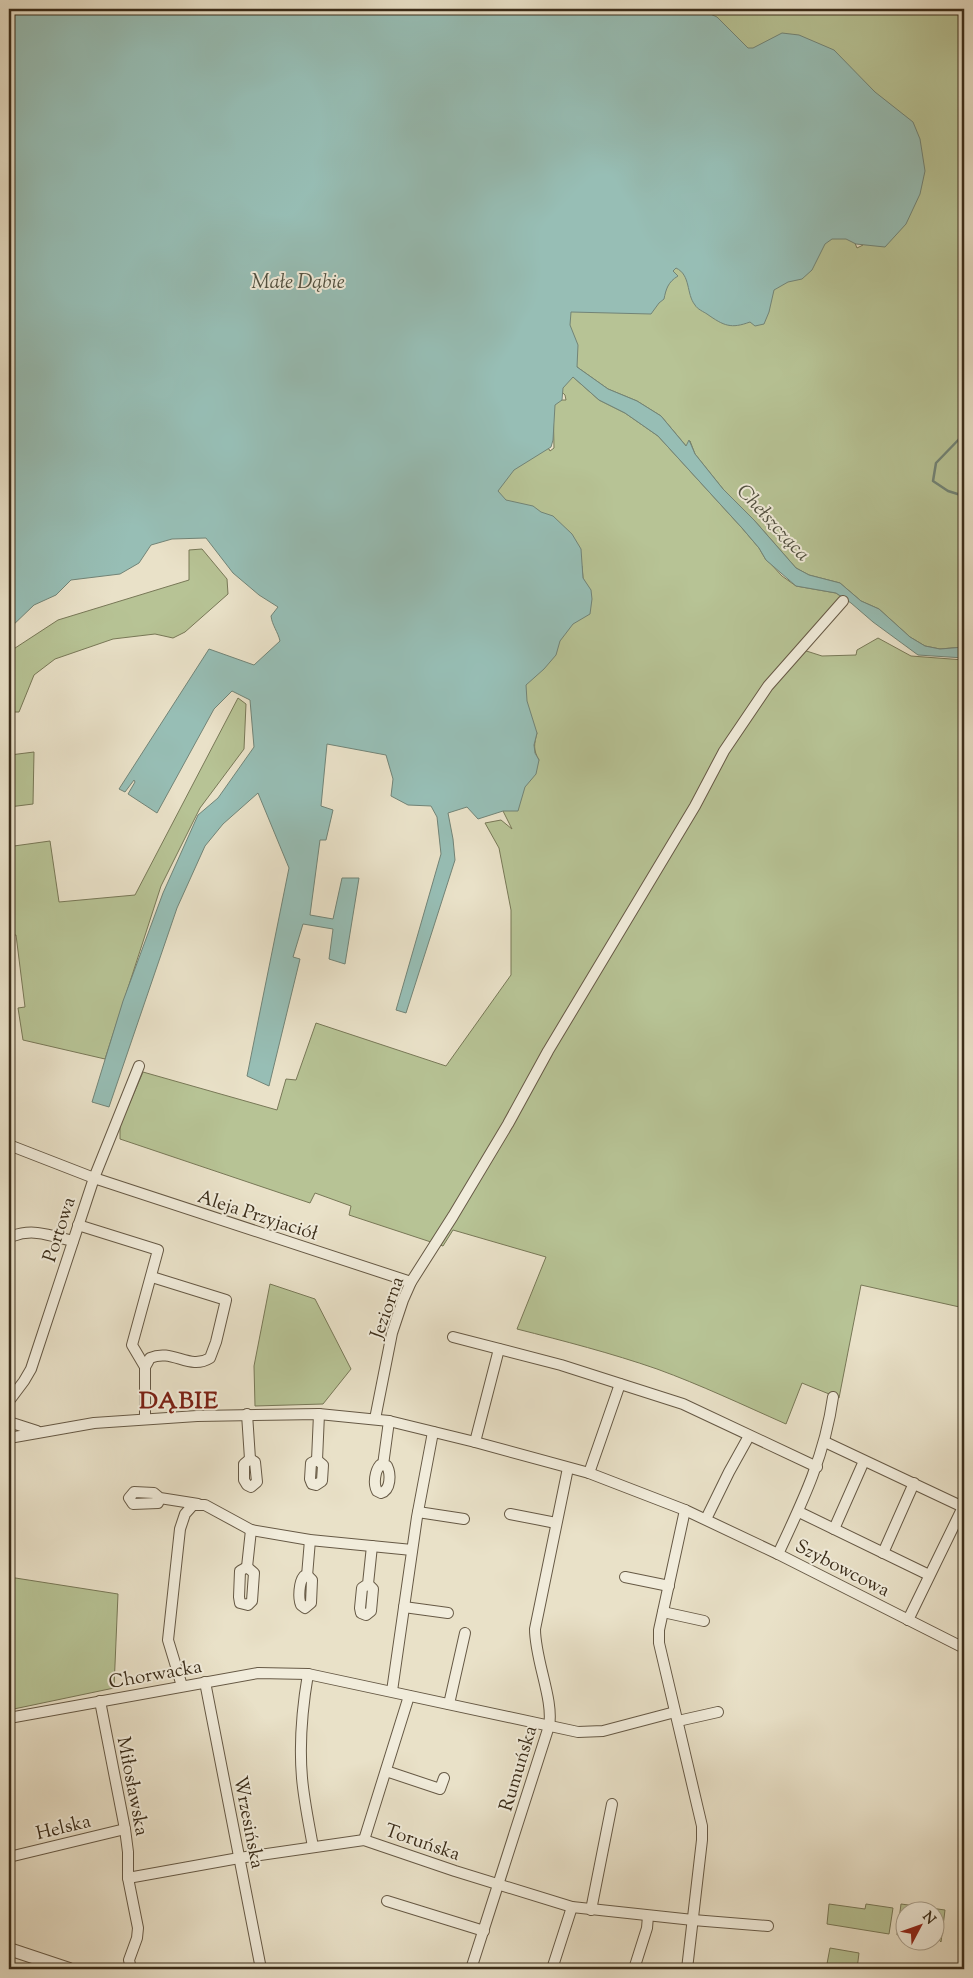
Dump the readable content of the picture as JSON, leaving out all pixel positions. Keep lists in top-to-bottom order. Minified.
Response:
{"streets":{"street":["Aleja Przyjaciół","Portowa","Jeziorna","Szybowcowa","Chorwacka","Rumuńska","Miłosławska","Wrzesińska","Helska","Toruńska"]},"crossings":[["Aleja Przyjaciół","Portowa"],["Aleja Przyjaciół","Jeziorna"],["Jeziorna","Szybowcowa"],["Szybowcowa","Rumuńska"],["Chorwacka","Rumuńska"],["Chorwacka","Miłosławska"],["Chorwacka","Wrzesińska"],["Rumuńska","Toruńska"],["Miłosławska","Helska"],["Wrzesińska","Toruńska"]],"districts":["DĄBIE"],"water":["Małe Dąbie","Chełszcząca"],"north":"top right"}
